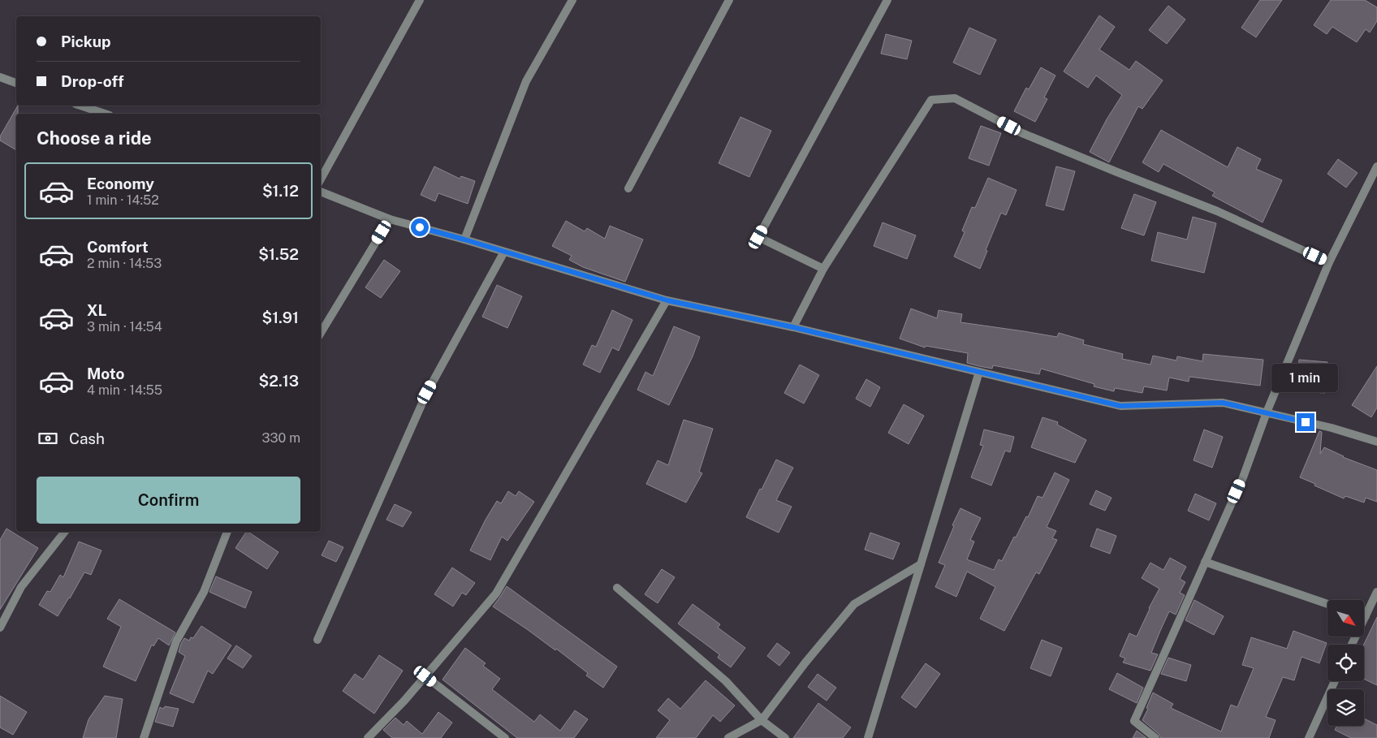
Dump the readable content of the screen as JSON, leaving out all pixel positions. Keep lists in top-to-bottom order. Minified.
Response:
{"north":"bottom right","page":{"banner":["Pickup","Drop-off"],"heading":"Choose a ride","list":[{"name":"Economy","note":"1 min · 14:52","value":"$1.12"},{"name":"Comfort","note":"2 min · 14:53","value":"$1.52"},{"name":"XL","note":"3 min · 14:54","value":"$1.91"},{"name":"Moto","note":"4 min · 14:55","value":"$2.13"}],"bubble":"1 min","pay":["Cash","330 m"],"buttons":"Confirm"}}
